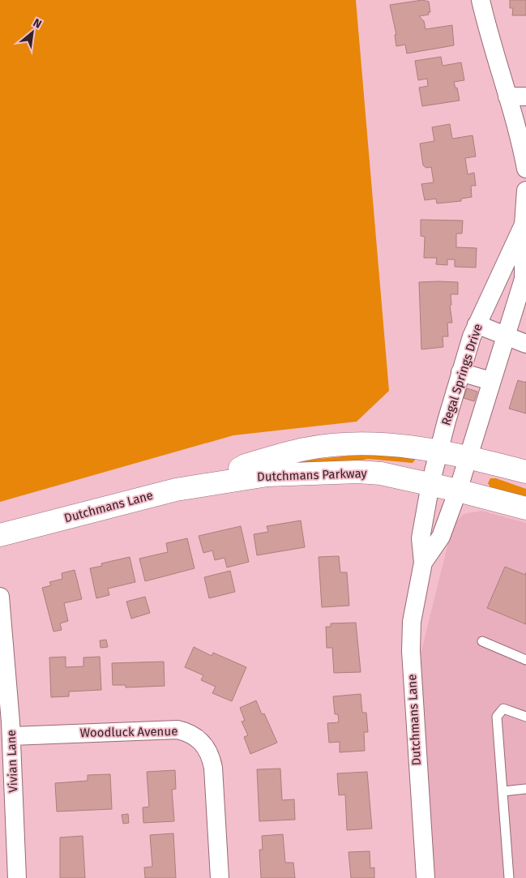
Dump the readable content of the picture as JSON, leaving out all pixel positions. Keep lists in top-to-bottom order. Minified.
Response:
{"streets":{"main road":["Dutchmans Parkway","Dutchmans Lane"],"street":["Regal Springs Drive","Woodluck Avenue","Vivian Lane"]},"crossings":[["Regal Springs Drive","Dutchmans Parkway"],["Regal Springs Drive","Dutchmans Lane"],["Dutchmans Parkway","Dutchmans Lane"],["Woodluck Avenue","Vivian Lane"]],"north":"top right"}
